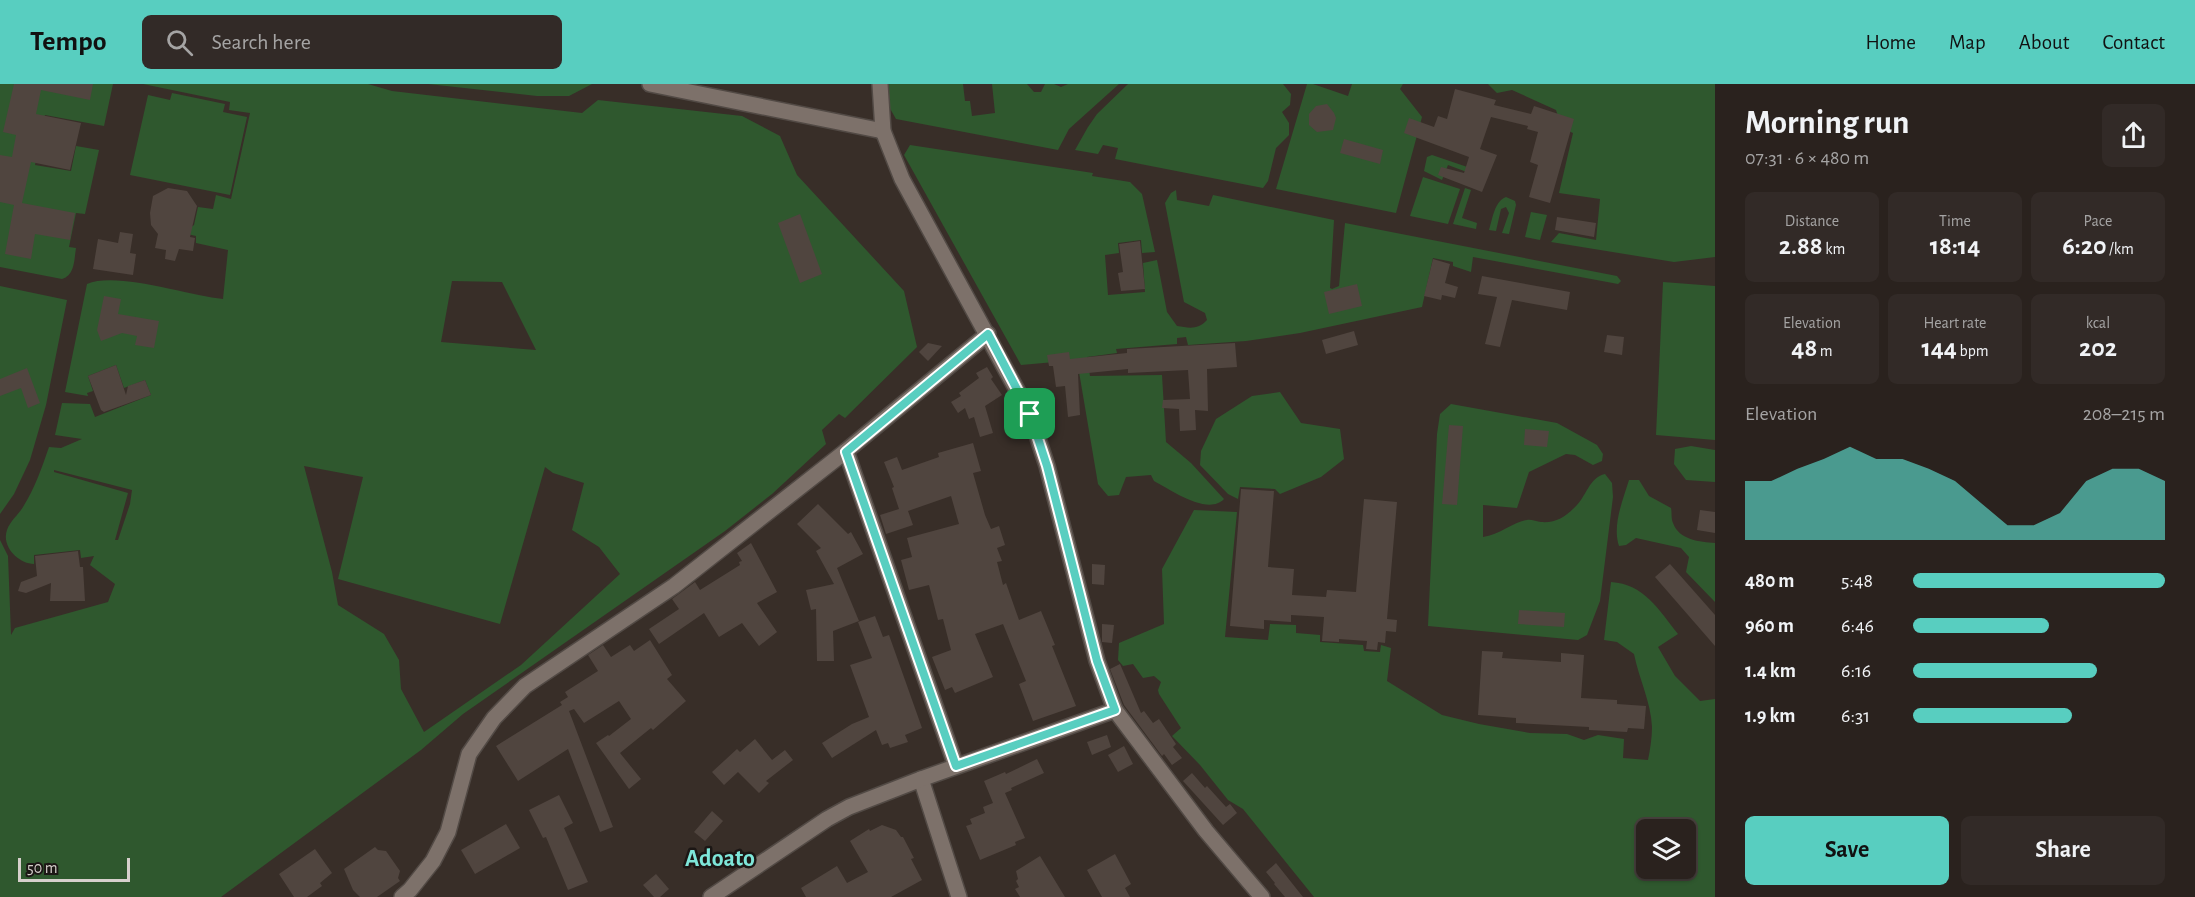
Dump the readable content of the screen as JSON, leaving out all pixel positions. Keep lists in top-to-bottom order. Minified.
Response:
{"districts":["Adoato"],"scale_bar":"50 m","page":{"header":"Tempo","search":"Search here","nav":["Home","Map","About","Contact"],"heading":["Morning run","07:31 · 6 × 480 m"],"stats":[["Distance","2.88 km"],["Time","18:14"],["Pace","6:20 /km"],["Elevation","48 m"],["Heart rate","144 bpm"],["kcal","202"]],"chart":["Elevation","208–215 m"],"list":[{"name":"480 m","note":"5:48"},{"name":"960 m","note":"6:46"},{"name":"1.4 km","note":"6:16"},{"name":"1.9 km","note":"6:31"}],"buttons":["Save","Share"],"scale":"50 m"}}
